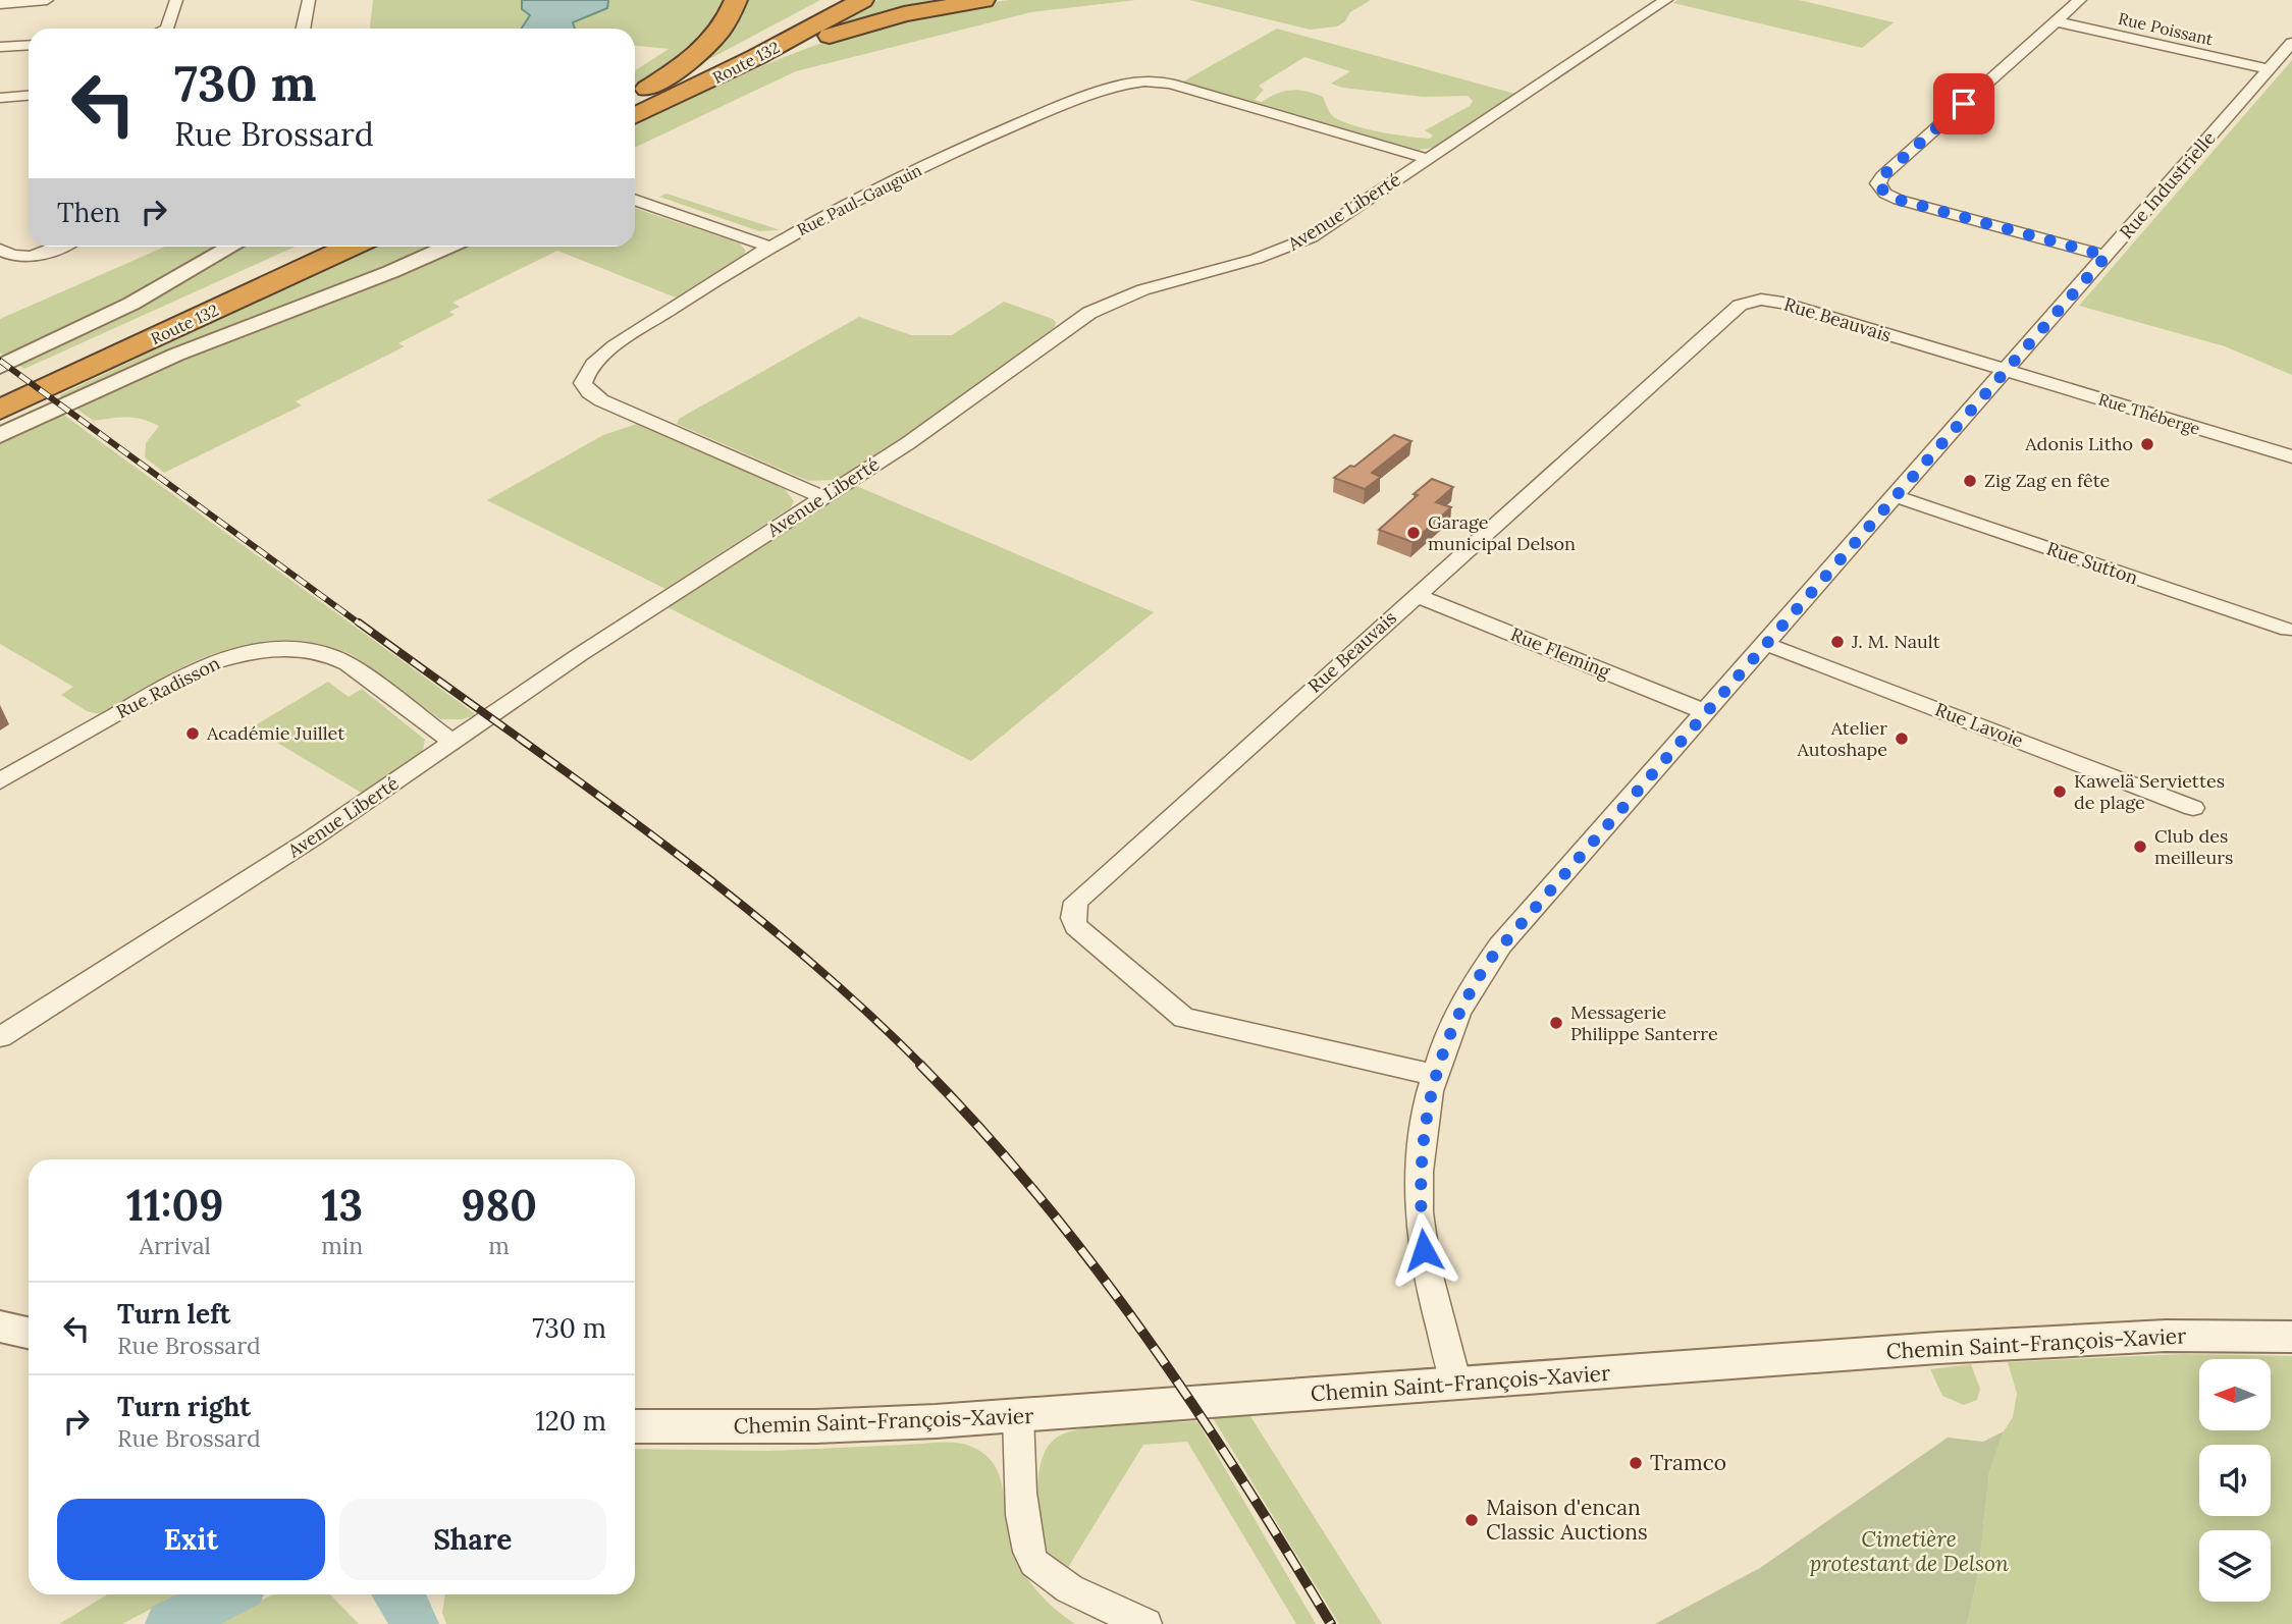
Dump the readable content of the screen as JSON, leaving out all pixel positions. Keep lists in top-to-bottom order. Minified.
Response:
{"streets":{"highway":["Route 132"],"street":["Rue Poissant","Rue Industrielle","Rue Paul-Gauguin","Avenue Liberté","Rue Beauvais","Rue Théberge","Rue Sutton","Rue Fleming","Rue Radisson","Rue Lavoie","Chemin Saint-François-Xavier"]},"crossings":[["Rue Poissant","Rue Industrielle"],["Rue Industrielle","Rue Beauvais"],["Rue Industrielle","Rue Théberge"],["Rue Industrielle","Rue Sutton"],["Rue Industrielle","Rue Fleming"],["Rue Industrielle","Rue Lavoie"],["Rue Industrielle","Chemin Saint-François-Xavier"],["Rue Paul-Gauguin","Avenue Liberté"],["Avenue Liberté","Rue Radisson"],["Rue Beauvais","Rue Théberge"],["Rue Beauvais","Rue Fleming"]],"parks":["Cimetière protestant de Delson"],"places":["Adonis Litho","Zig Zag en fête","Garage municipal Delson","J. M. Nault","Académie Juillet","Atelier Autoshape","Kawelä Serviettes de plage","Club des meilleurs","Messagerie Philippe Santerre","Tramco","Maison d'encan Classic Auctions"],"north":"left","page":{"turn":["730 m","Rue Brossard"],"then":"Then","eta":["11:09","Arrival","13","min","980","m"],"list":[{"name":"Turn left","note":"Rue Brossard","value":"730 m"},{"name":"Turn right","note":"Rue Brossard","value":"120 m"}],"buttons":["Exit","Share"]}}
